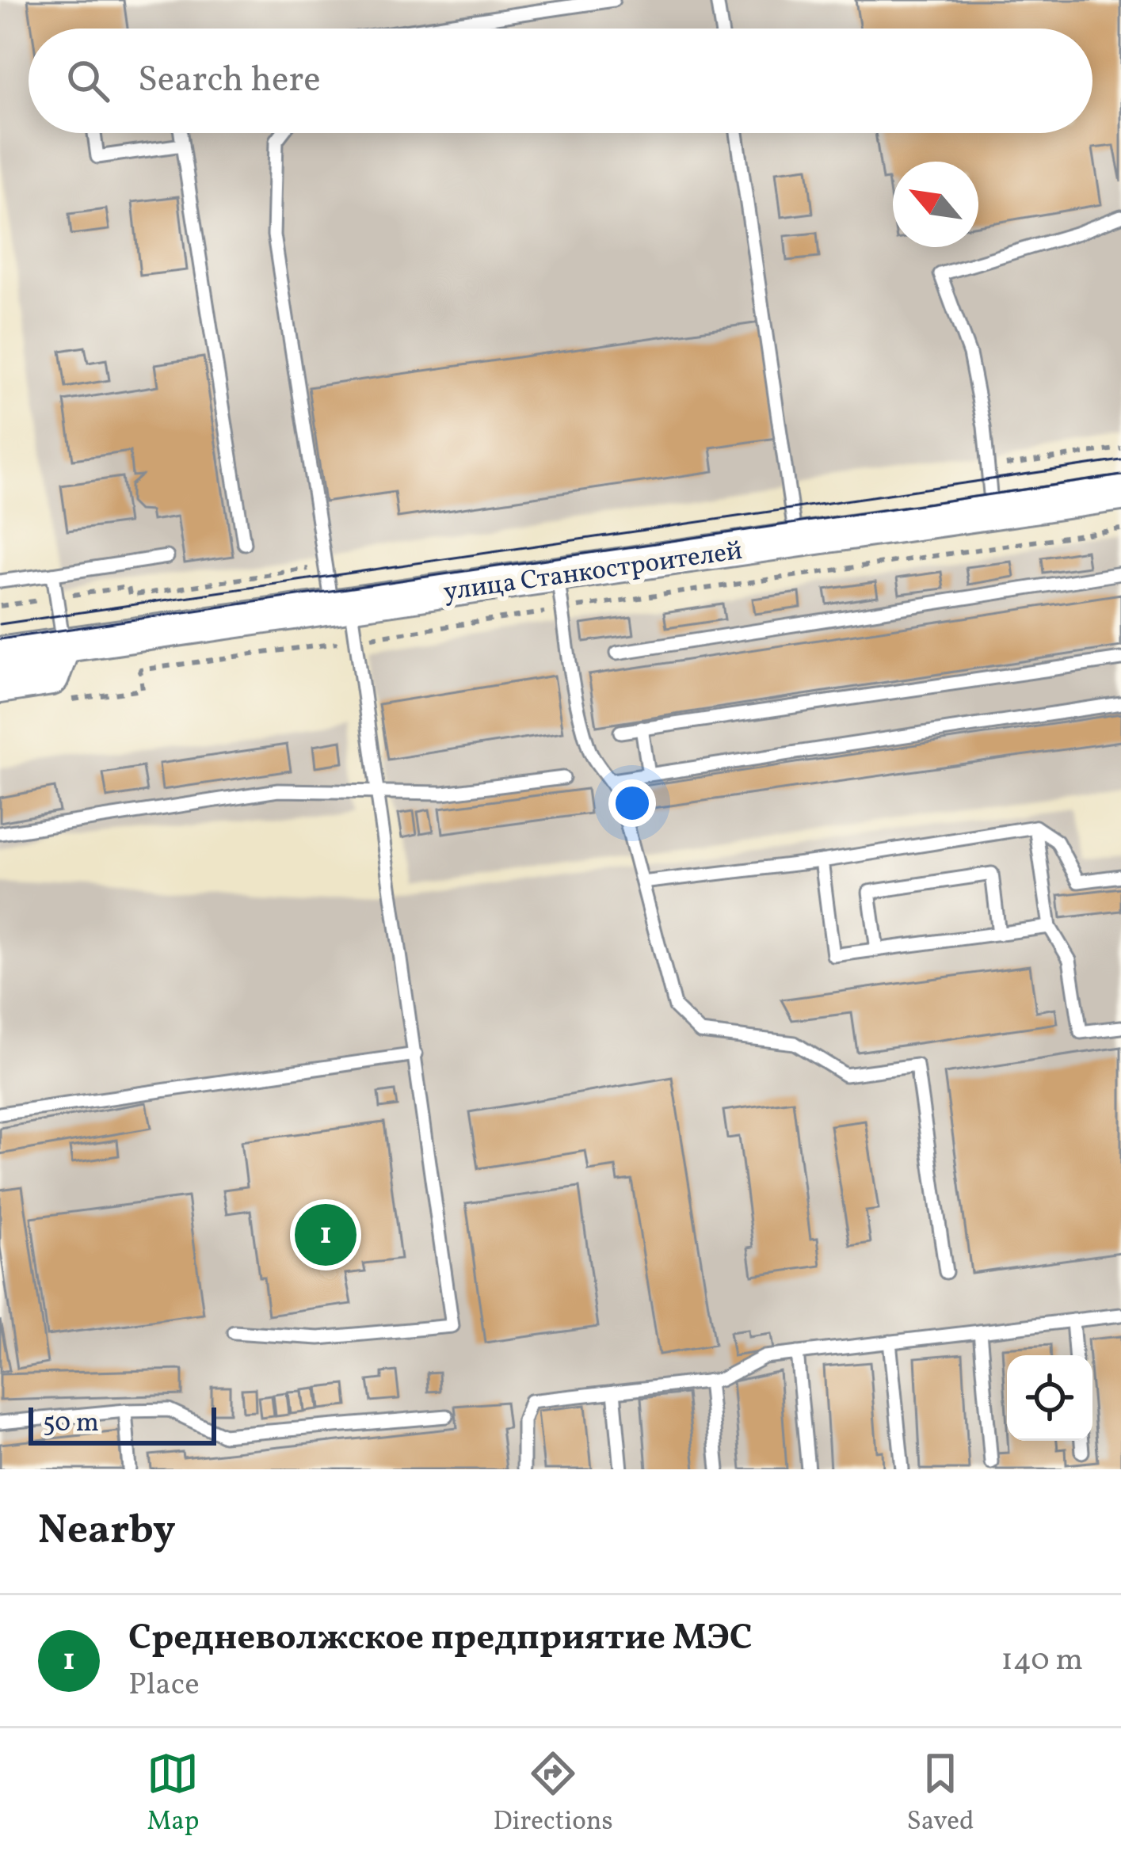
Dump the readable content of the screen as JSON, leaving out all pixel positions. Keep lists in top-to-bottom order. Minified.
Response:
{"streets":{"street":["улица Станкостроителей"]},"scale_bar":"50 m","north":"top left","page":{"search":"Search here","pins":"1","scale":"50 m","heading":"Nearby","list":[{"mark":"1","name":"Средневолжское предприятие МЭС","note":"Place","value":"140 m"}],"nav":["Map","Directions","Saved"]}}
